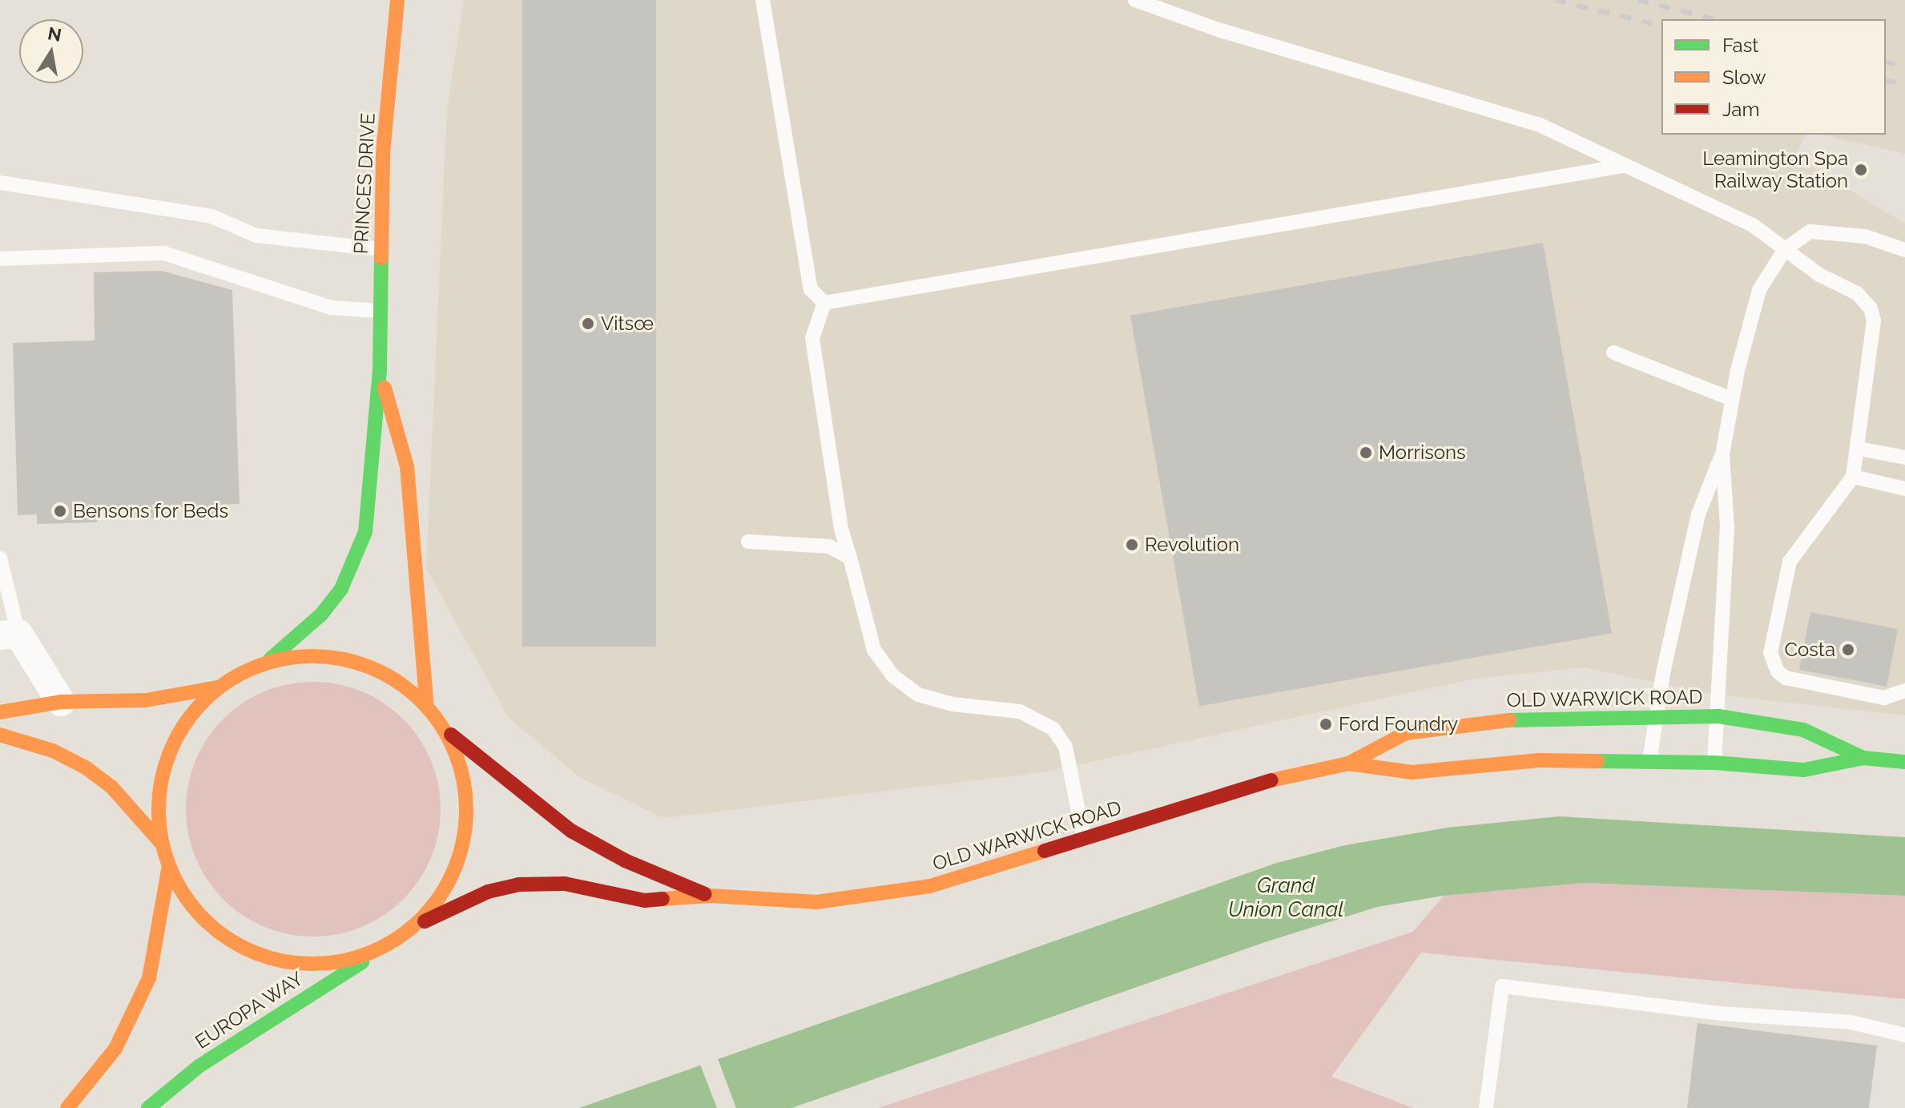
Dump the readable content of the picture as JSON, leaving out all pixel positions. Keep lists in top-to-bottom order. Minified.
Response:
{"streets":{"main road":["PRINCES DRIVE","OLD WARWICK ROAD","EUROPA WAY"]},"crossings":[["OLD WARWICK ROAD","EUROPA WAY"]],"water":["Grand Union Canal"],"places":["Leamington Spa Railway Station","Vitsœ","Morrisons","Bensons for Beds","Revolution","Costa","Ford Foundry"],"legend":["Fast","Slow","Jam"],"north":"top"}
